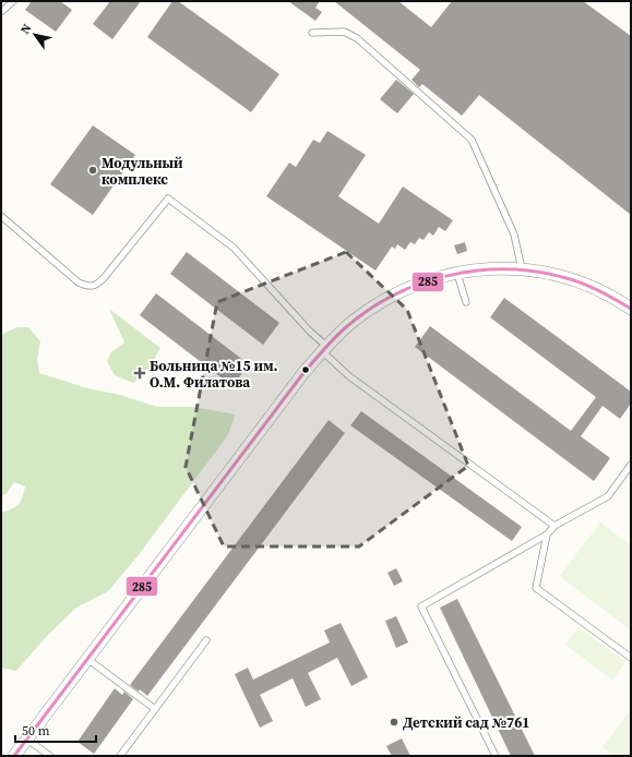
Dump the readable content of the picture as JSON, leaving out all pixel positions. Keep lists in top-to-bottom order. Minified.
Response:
{"places":{"other":["Модульный комплекс","Детский сад №761"],"health":["Больница №15 им. О.М. Филатова"]},"lines":["transit line 285"],"scale_bar":"50 m","north":"top left"}
